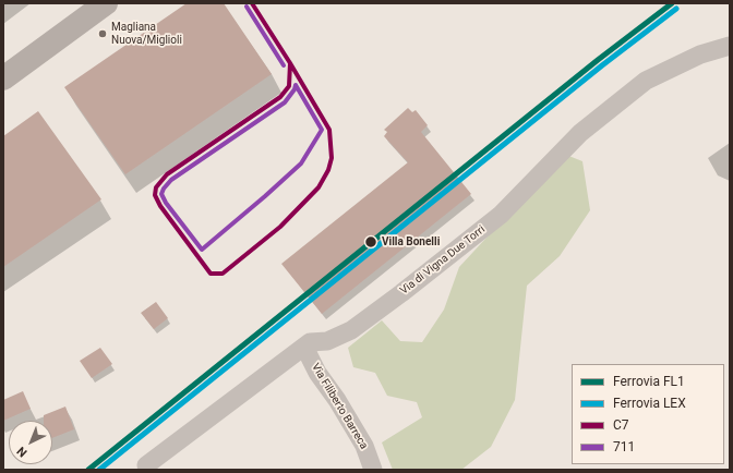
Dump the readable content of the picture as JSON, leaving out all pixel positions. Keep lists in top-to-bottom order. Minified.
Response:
{"streets":{"street":["Via di Vigna Due Torri","Via Filiberto Barreca"]},"crossings":[["Via di Vigna Due Torri","Via Filiberto Barreca"]],"places":["Magliana Nuova/Miglioli","Villa Bonelli"],"lines":["rail line FL1","transit line C7","transit line 711","rail line LEX"],"legend":["Ferrovia FL1","Ferrovia LEX","C7","711"],"north":"bottom left"}
